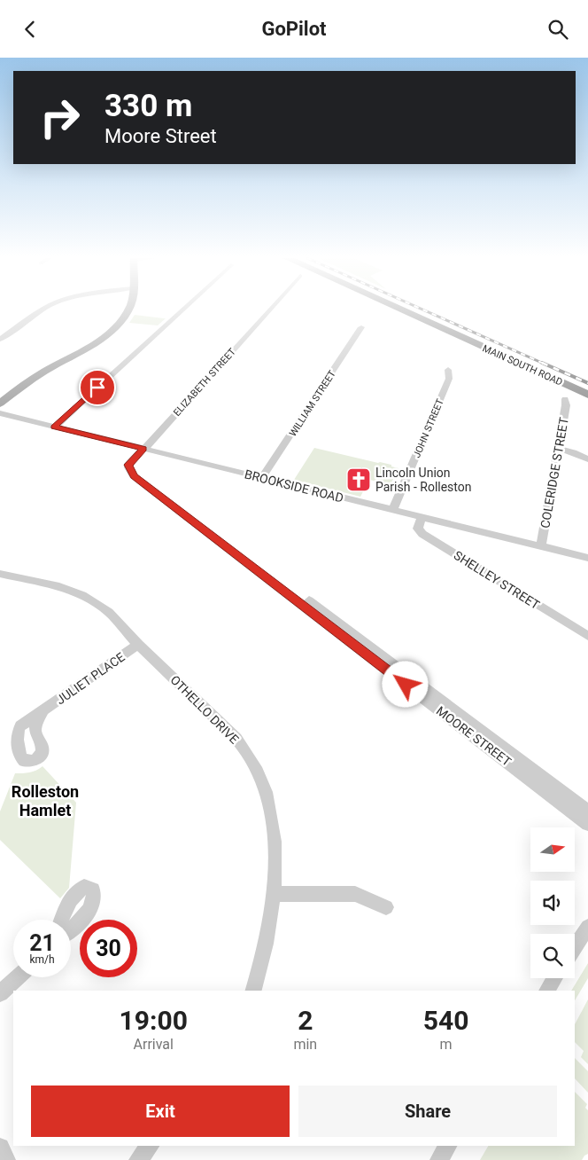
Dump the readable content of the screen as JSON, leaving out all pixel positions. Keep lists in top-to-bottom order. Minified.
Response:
{"streets":{"highway":["MAIN SOUTH ROAD"],"street":["ELIZABETH STREET","WILLIAM STREET","JOHN STREET","COLERIDGE STREET","BROOKSIDE ROAD","SHELLEY STREET","JULIET PLACE","OTHELLO DRIVE","MOORE STREET"]},"crossings":[["ELIZABETH STREET","BROOKSIDE ROAD"],["WILLIAM STREET","BROOKSIDE ROAD"],["JOHN STREET","BROOKSIDE ROAD"],["COLERIDGE STREET","BROOKSIDE ROAD"],["BROOKSIDE ROAD","SHELLEY STREET"],["JULIET PLACE","OTHELLO DRIVE"]],"districts":["Rolleston Hamlet"],"places":{"church":["Lincoln Union Parish - Rolleston"]},"north":"right","page":{"header":"GoPilot","turn":["330 m","Moore Street"],"speed":"21 km/h","limit":"30","eta":["19:00","Arrival","2","min","540","m"],"buttons":["Exit","Share"]}}
